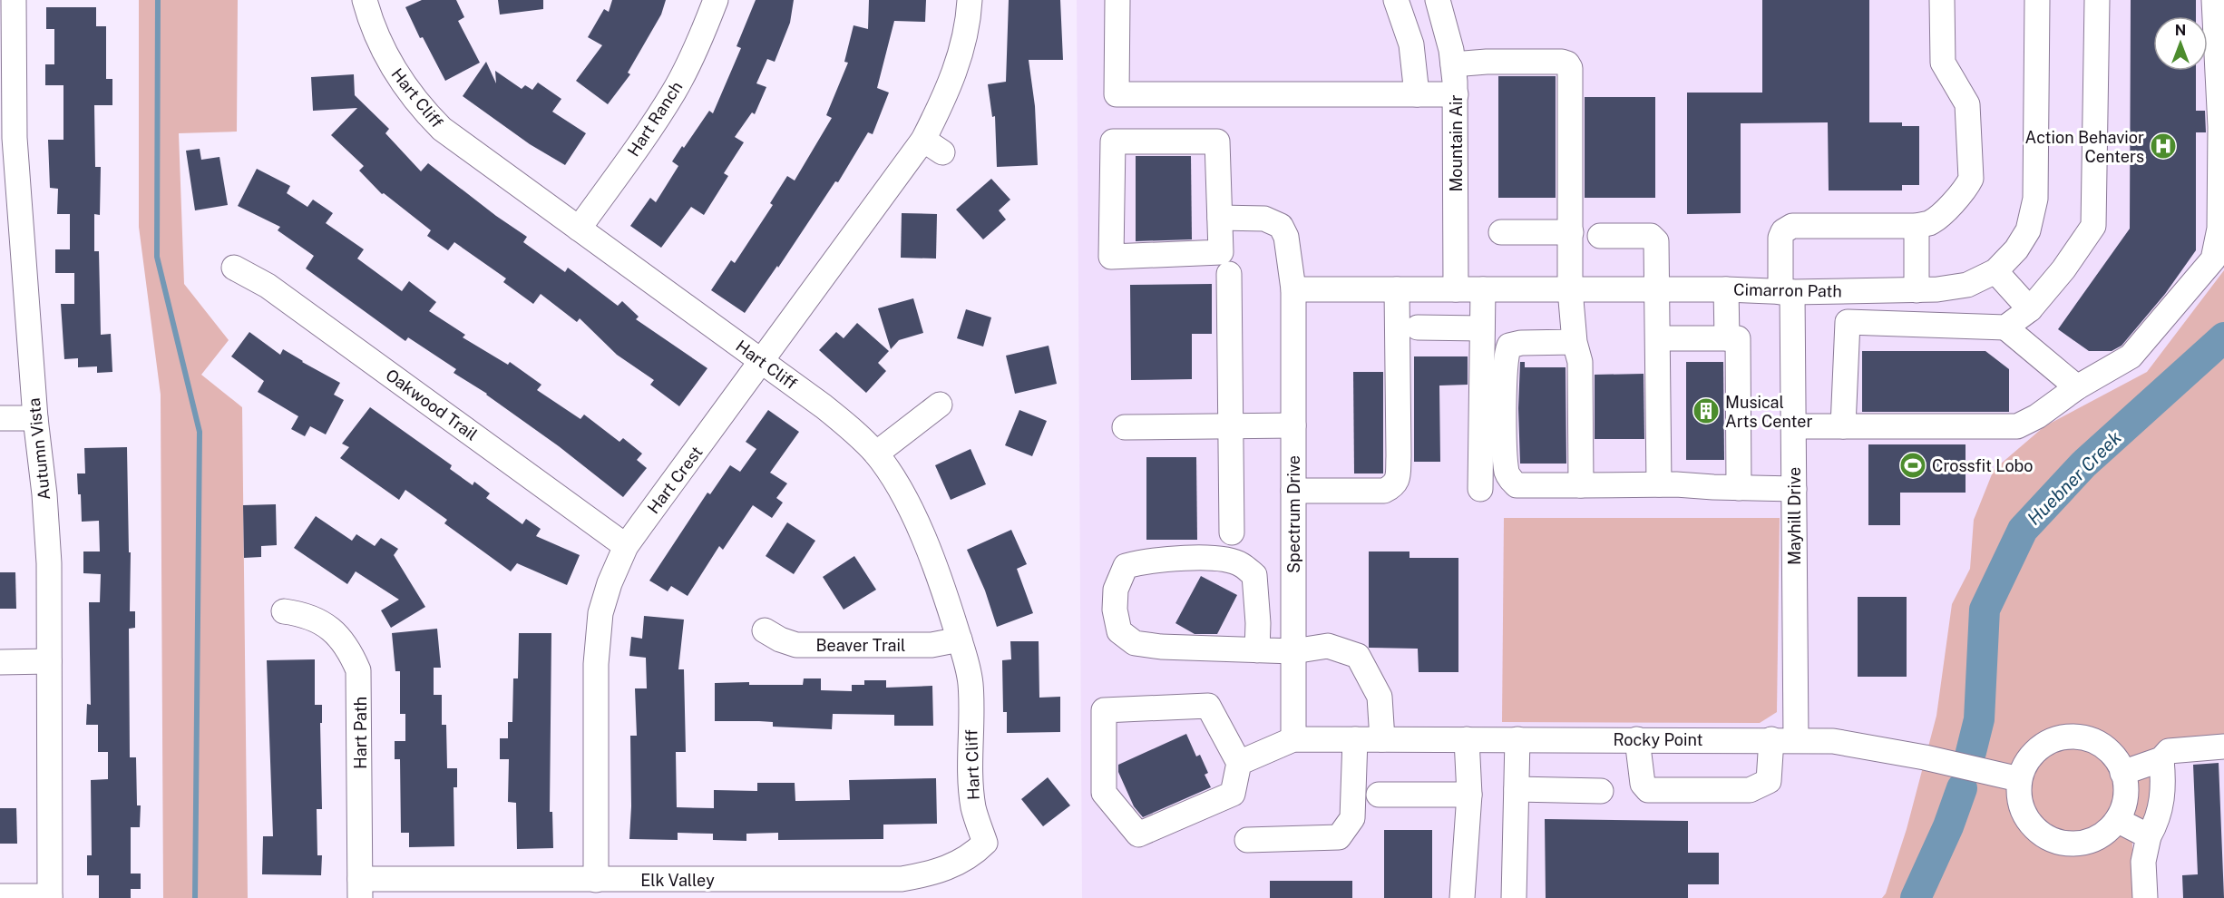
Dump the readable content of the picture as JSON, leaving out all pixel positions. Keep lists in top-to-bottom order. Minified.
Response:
{"streets":{"street":["Hart Cliff","Hart Ranch","Mountain Air","Cimarron Path","Oakwood Trail","Autumn Vista","Hart Crest","Spectrum Drive","Mayhill Drive","Beaver Trail","Hart Path","Rocky Point","Elk Valley"]},"crossings":[["Hart Cliff","Hart Ranch"],["Hart Cliff","Hart Crest"],["Hart Cliff","Beaver Trail"],["Hart Cliff","Elk Valley"],["Mountain Air","Cimarron Path"],["Cimarron Path","Spectrum Drive"],["Cimarron Path","Mayhill Drive"],["Oakwood Trail","Hart Crest"],["Hart Crest","Elk Valley"],["Spectrum Drive","Rocky Point"],["Mayhill Drive","Rocky Point"],["Hart Path","Elk Valley"]],"water":["Huebner Creek"],"places":{"hospital":["Action Behavior Centers"],"building":["Musical Arts Center"],"sports":["Crossfit Lobo"]},"north":"top"}
